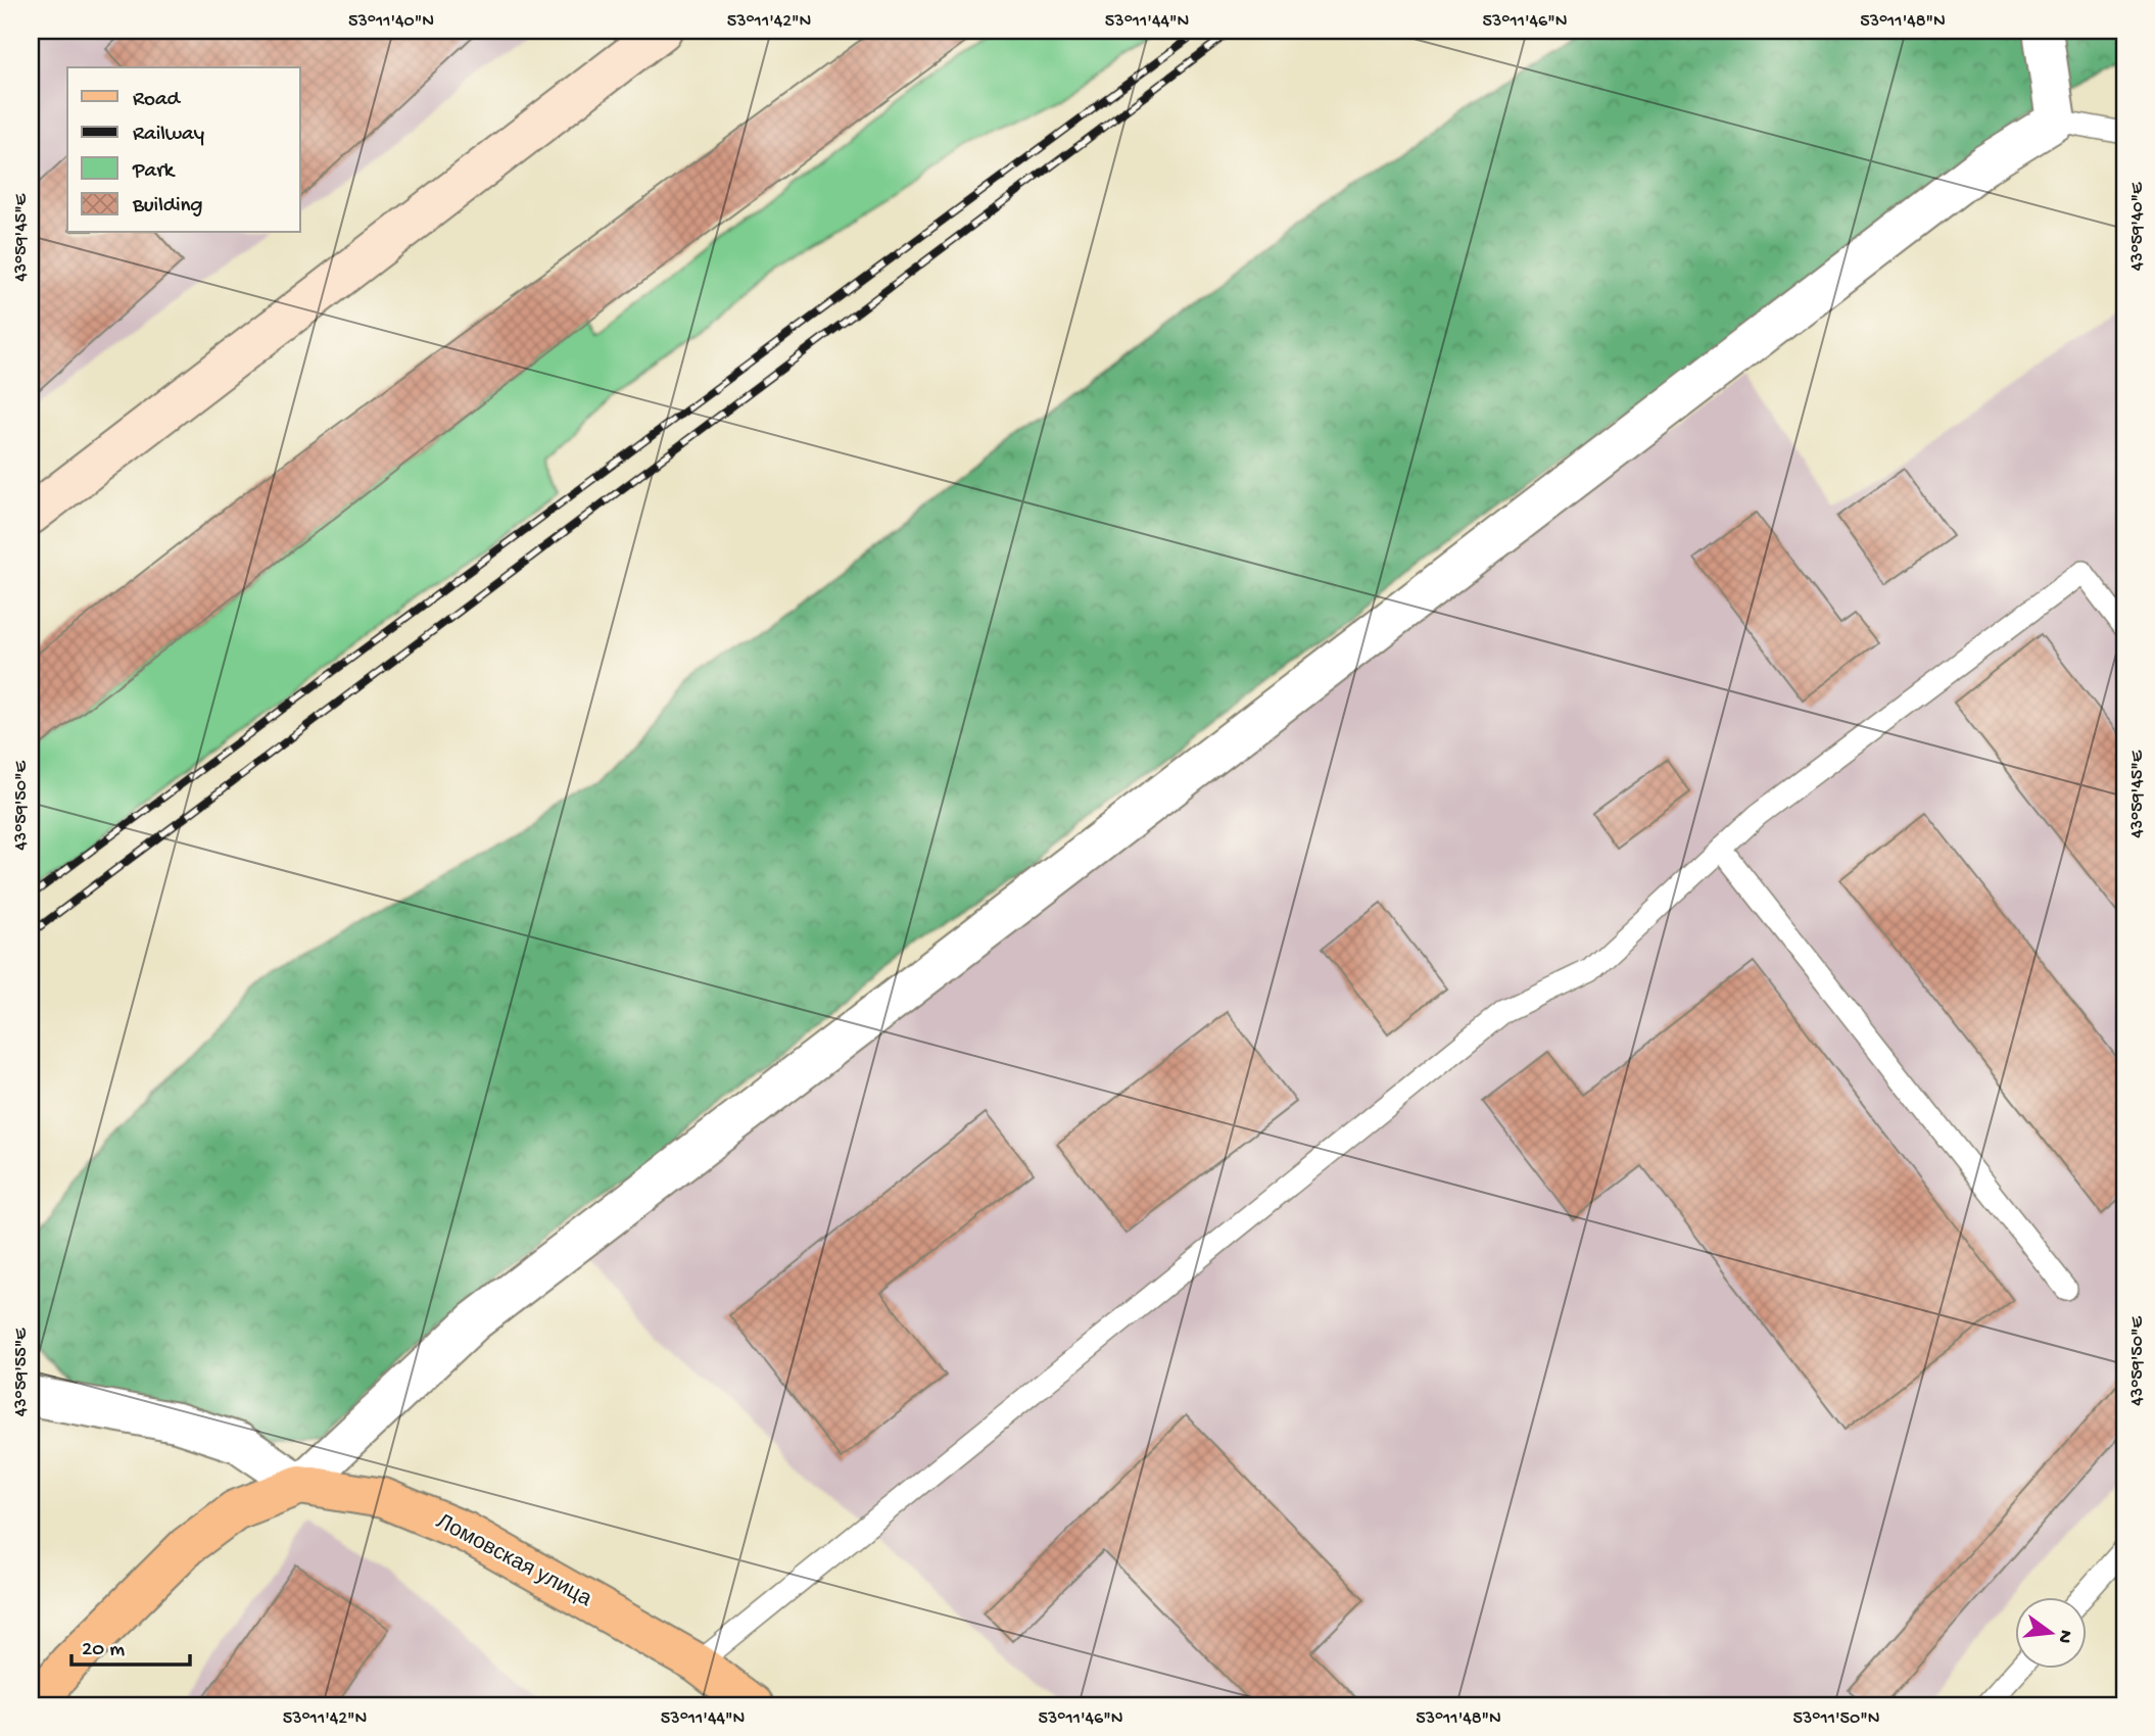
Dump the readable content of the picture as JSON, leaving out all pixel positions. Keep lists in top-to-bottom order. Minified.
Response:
{"streets":{"main road":["Ломовская улица"]},"legend":["Road","Railway","Park","Building"],"scale_bar":"20 m","north":"right","coordinates":["53°11'40\"N","53°11'42\"N","53°11'44\"N","53°11'46\"N","53°11'48\"N","43°59'40\"E","43°59'45\"E","43°59'50\"E","43°59'55\"E","53°11'50\"N"]}
